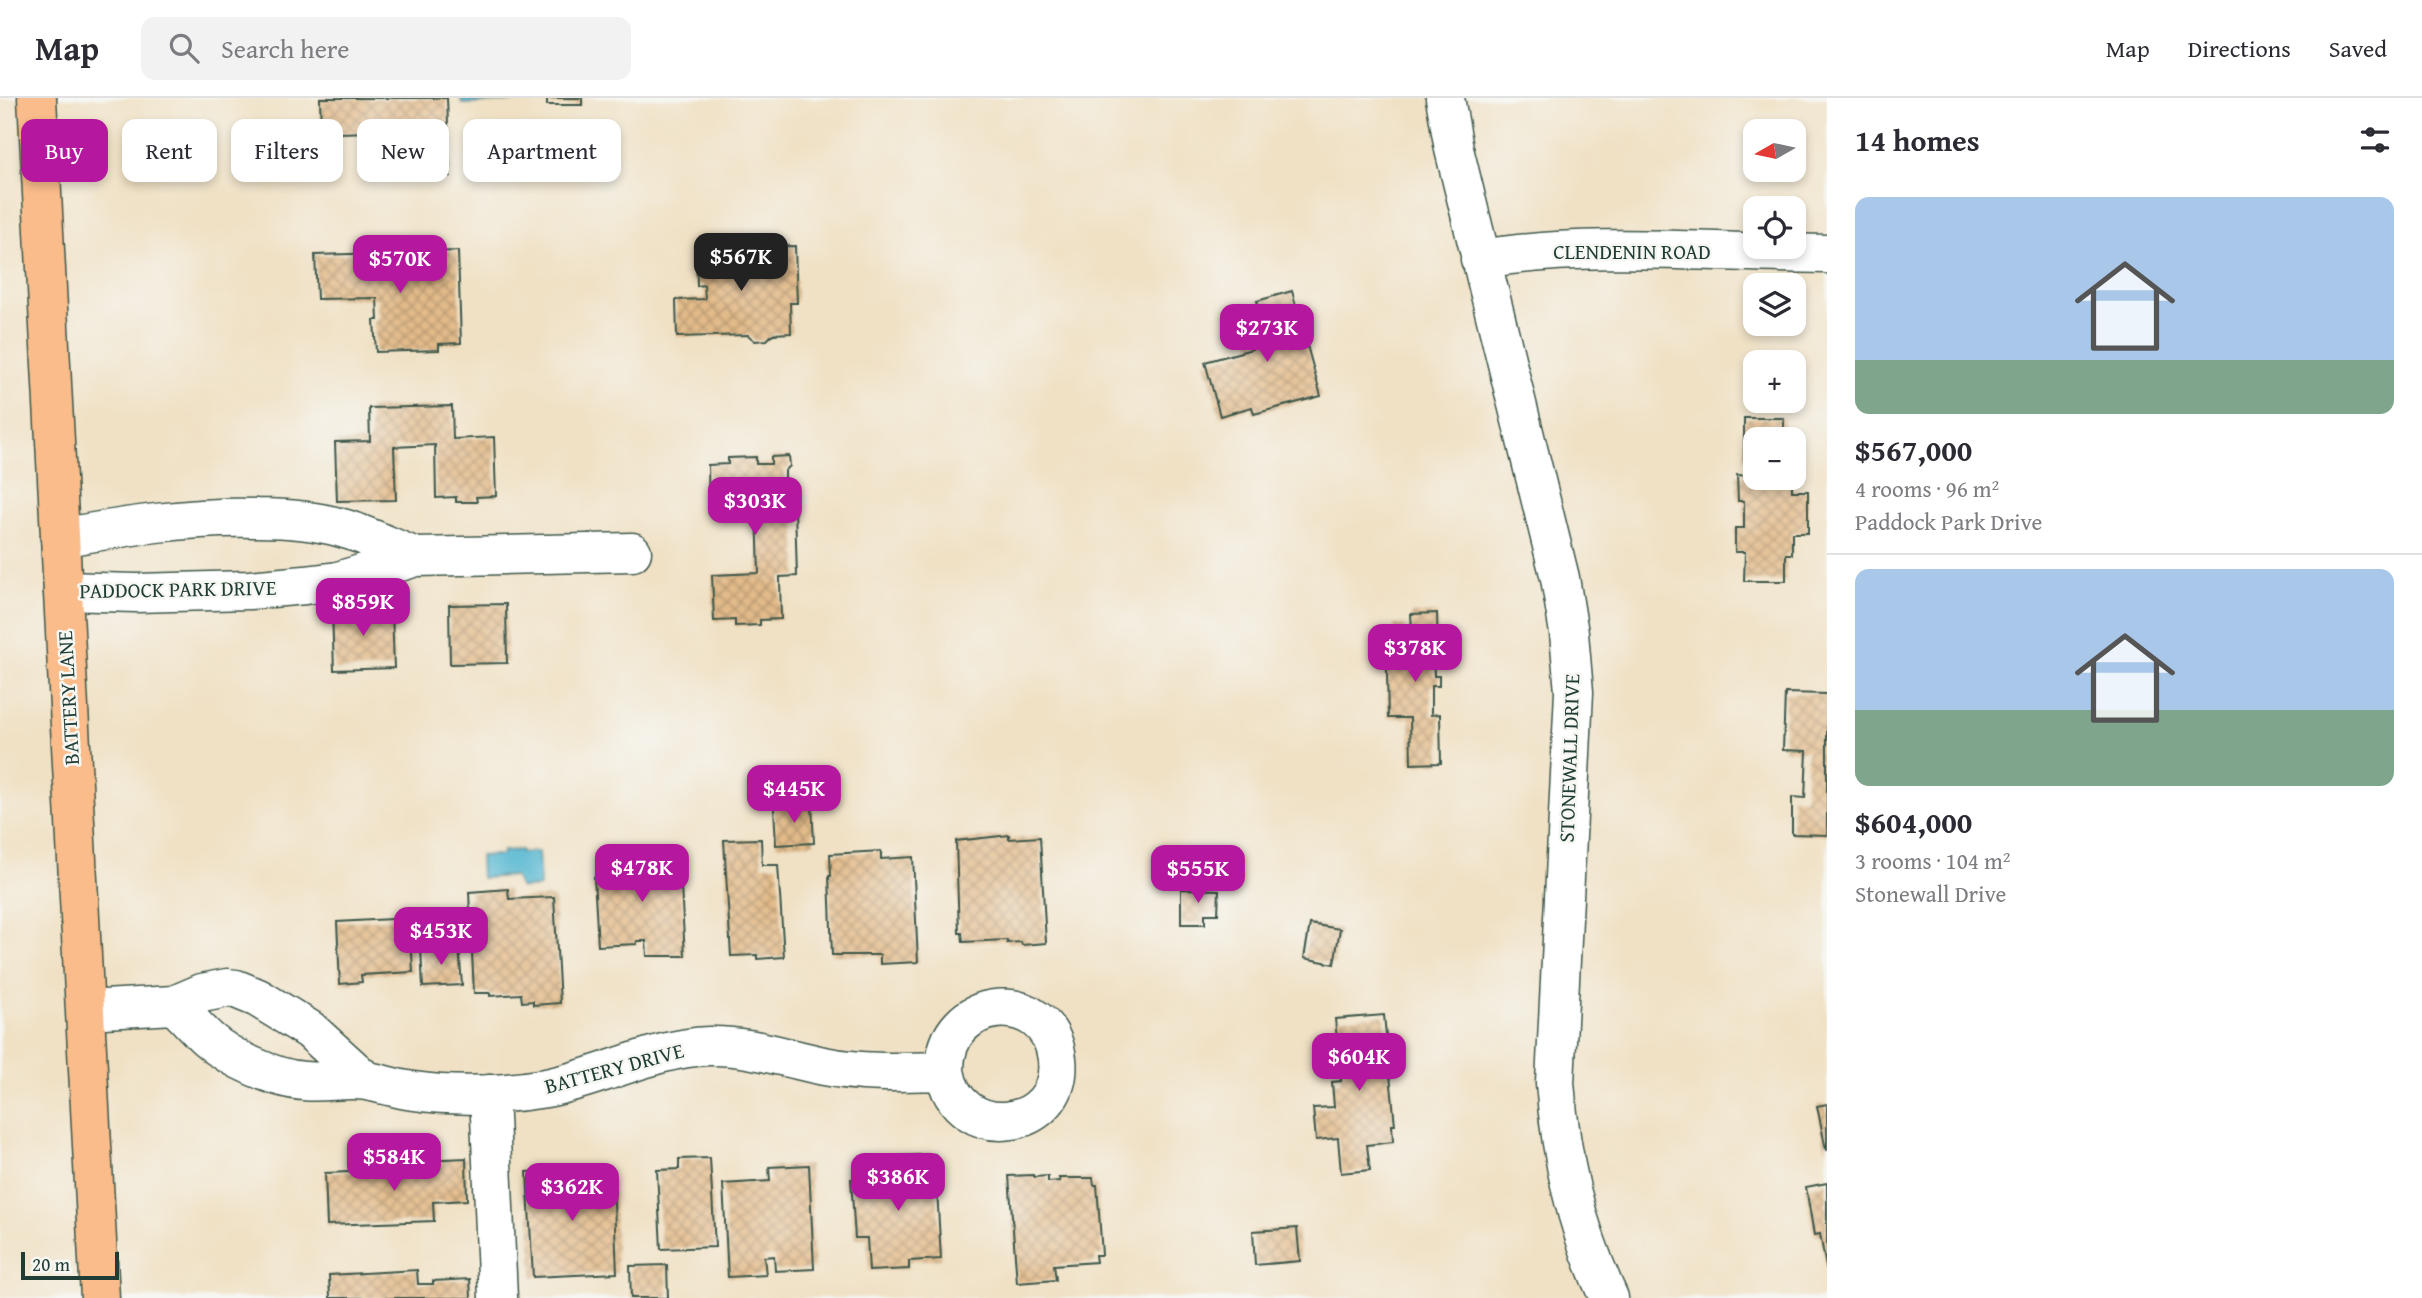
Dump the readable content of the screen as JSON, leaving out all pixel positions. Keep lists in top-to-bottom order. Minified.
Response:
{"streets":{"main road":["BATTERY LANE"],"street":["CLENDENIN ROAD","PADDOCK PARK DRIVE","STONEWALL DRIVE","BATTERY DRIVE"]},"crossings":[["CLENDENIN ROAD","STONEWALL DRIVE"],["PADDOCK PARK DRIVE","BATTERY LANE"]],"scale_bar":"20 m","north":"left","page":{"header":"Map","search":"Search here","nav":["Map","Directions","Saved"],"heading":"14 homes","map_buttons":["+","−"],"chip":["Buy","Rent","Filters","New","Apartment"],"list":[{"name":"$567,000","note":"4 rooms · 96 m² · Paddock Park Drive"},{"name":"$604,000","note":"3 rooms · 104 m² · Stonewall Drive"}],"price":["$567K","$570K","$273K","$303K","$859K","$378K","$445K","$478K","$555K","$453K","$604K","$584K","$386K","$362K"],"scale":"20 m"}}
